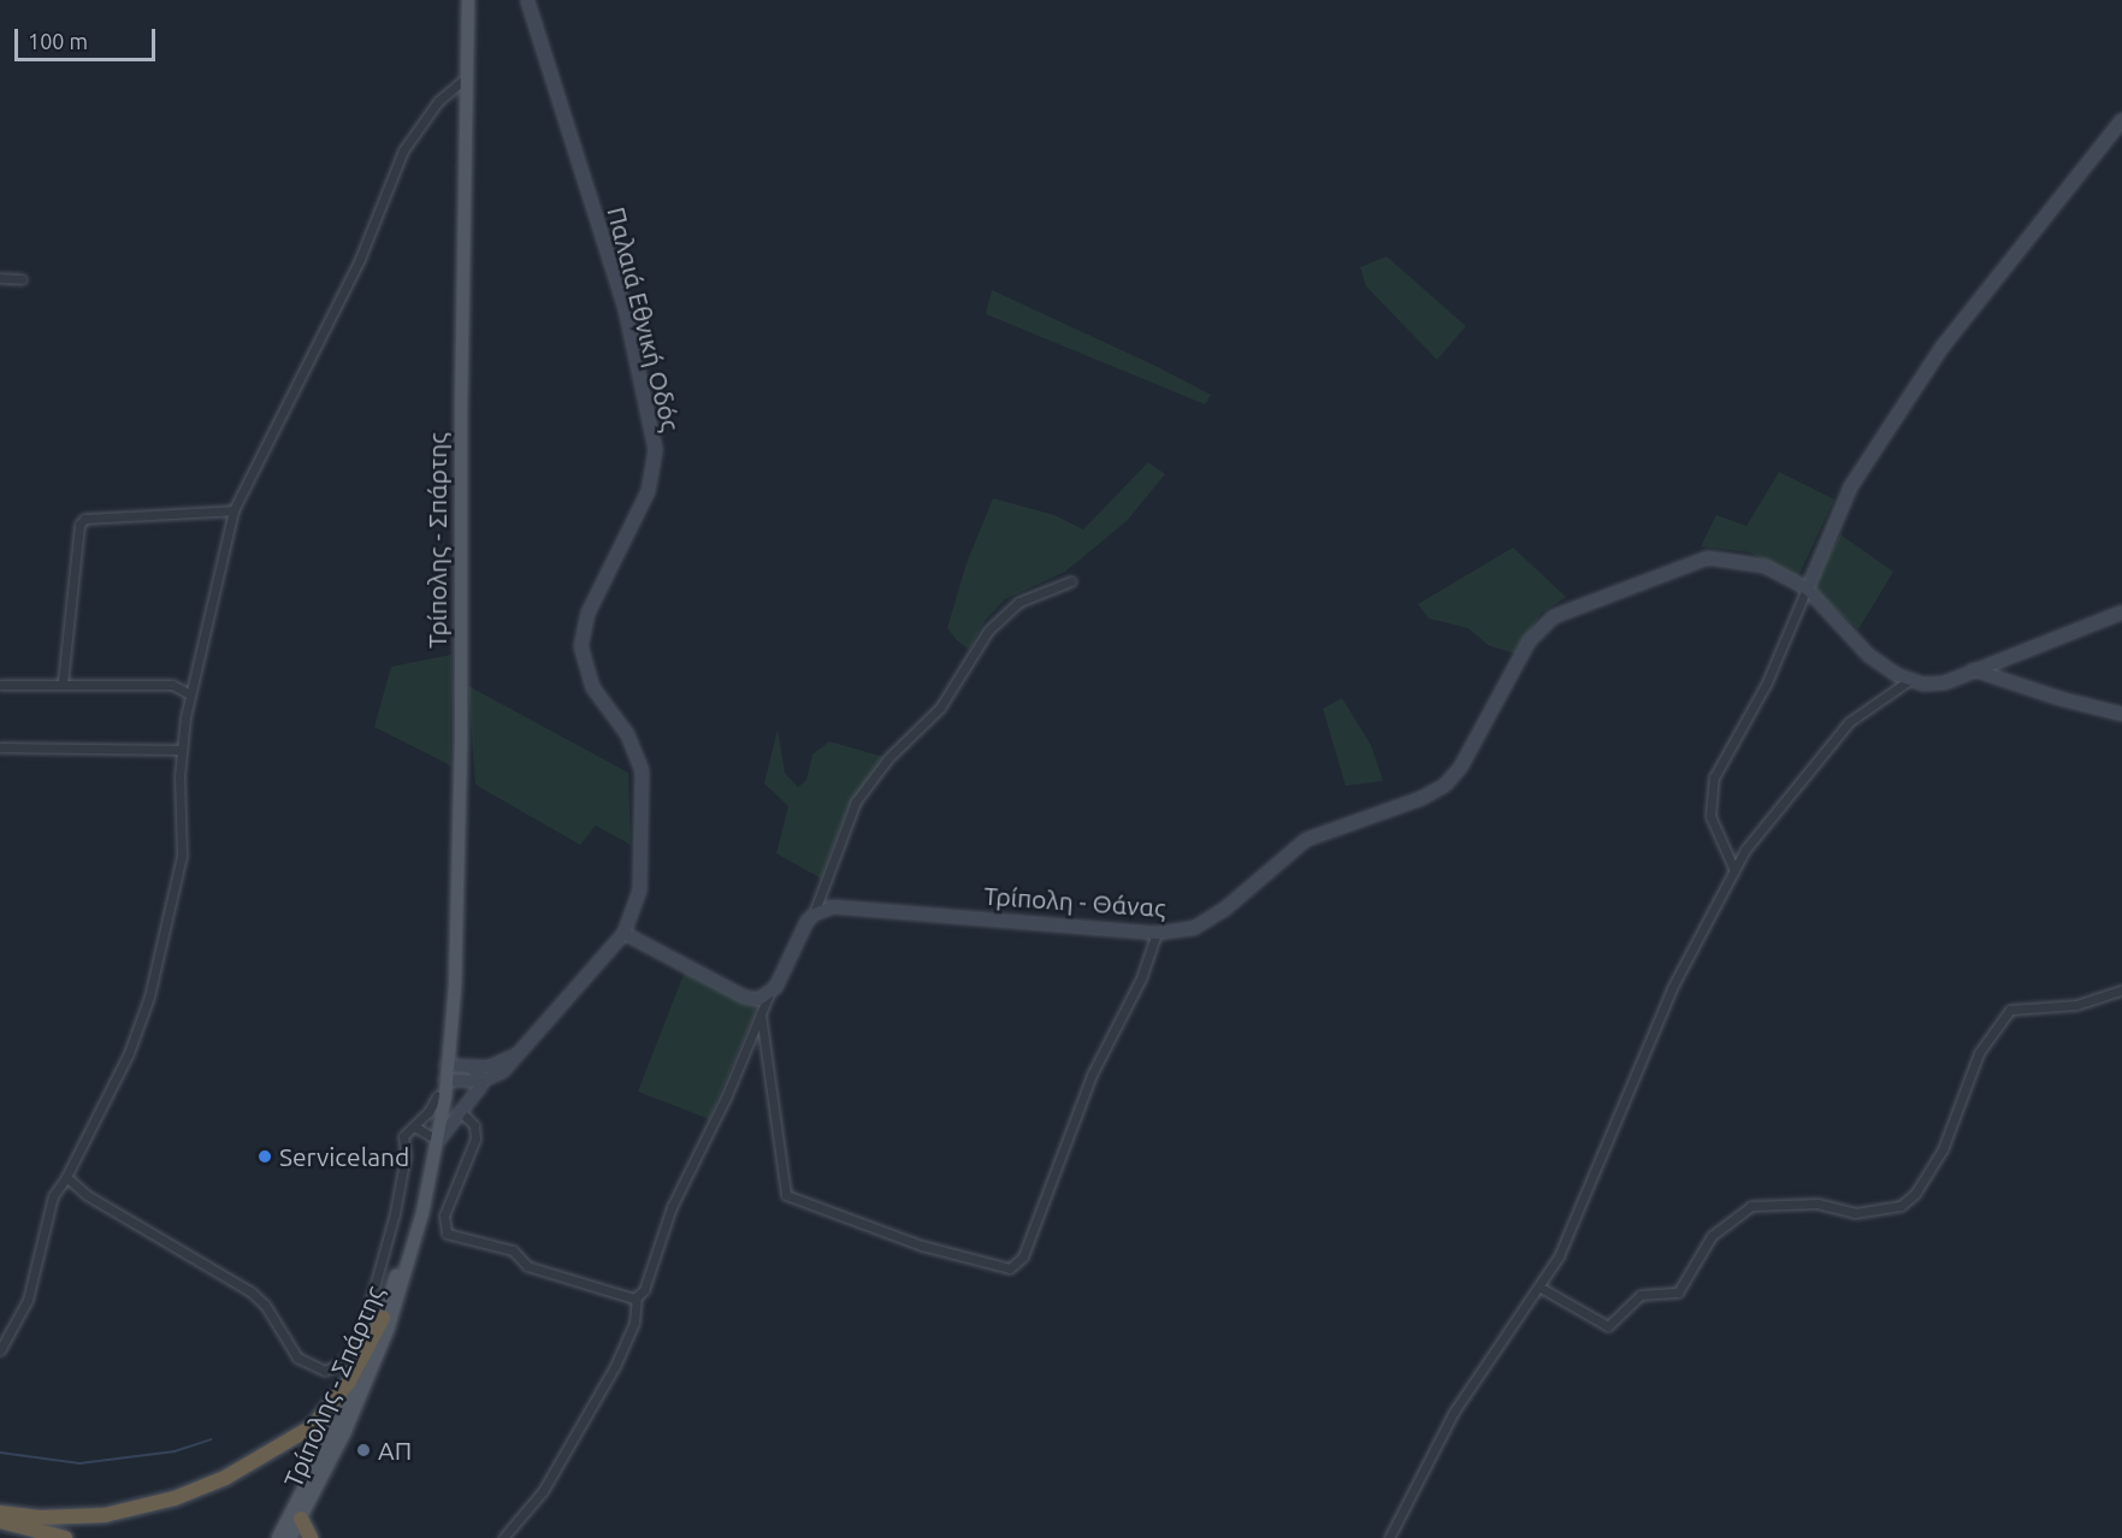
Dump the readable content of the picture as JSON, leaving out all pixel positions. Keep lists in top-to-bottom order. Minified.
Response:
{"streets":{"main road":["Παλαιά Εθνική Οδός","Τρίπολης - Σπάρτης","Τρίπολη - Θάνας"]},"places":["Serviceland","ΑΠ"],"scale_bar":"100 m"}
